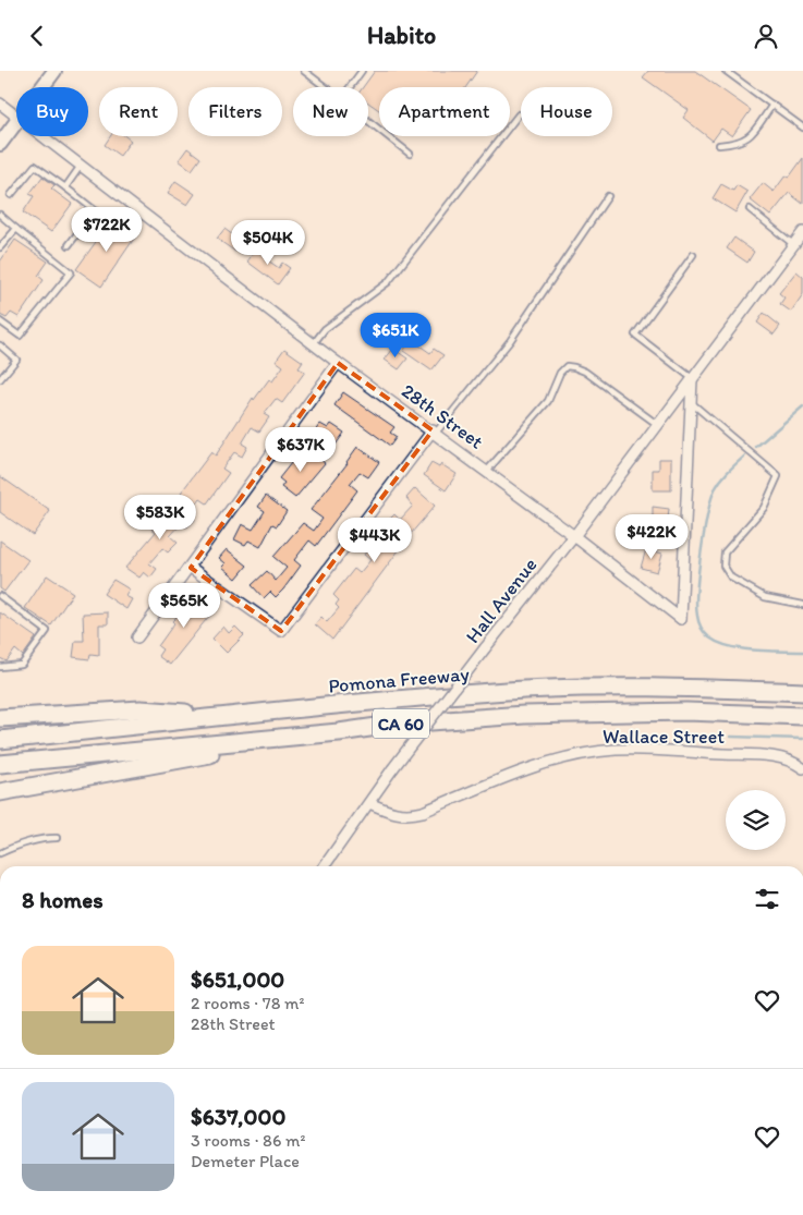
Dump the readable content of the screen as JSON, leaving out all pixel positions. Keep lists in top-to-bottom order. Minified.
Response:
{"streets":{"highway":["Pomona Freeway","CA 60"],"street":["28th Street","Hall Avenue","Wallace Street"]},"crossings":[["28th Street","Hall Avenue"],["Hall Avenue","Wallace Street"]],"page":{"header":"Habito","chip":["Buy","Rent","Filters","New","Apartment","House"],"price":["$722K","$504K","$651K","$637K","$583K","$422K","$443K","$565K"],"heading":"8 homes","list":[{"name":"$651,000","note":"2 rooms · 78 m² · 28th Street"},{"name":"$637,000","note":"3 rooms · 86 m² · Demeter Place"}]}}
